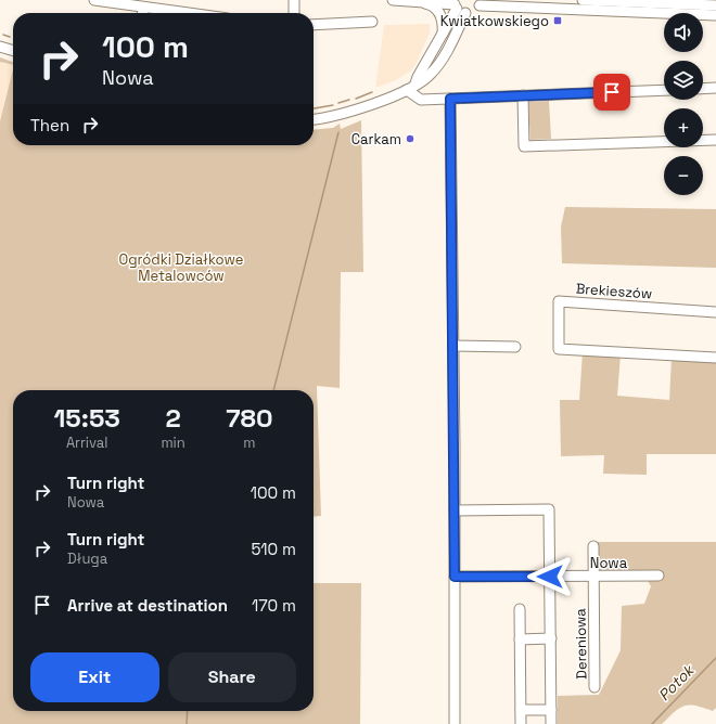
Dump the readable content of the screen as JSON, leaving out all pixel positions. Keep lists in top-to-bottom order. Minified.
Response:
{"streets":{"street":["Brekieszów","Nowa","Dereniowa"]},"crossings":[["Nowa","Dereniowa"]],"water":["Potok"],"parks":["Ogródki Działkowe Metalowców"],"places":{"transit":["Kwiatkowskiego"],"other":["Carkam"]},"page":{"map_buttons":["+","−"],"turn":["100 m","Nowa"],"then":"Then","eta":["15:53","Arrival","2","min","780","m"],"list":[{"name":"Turn right","note":"Nowa","value":"100 m"},{"name":"Turn right","note":"Długa","value":"510 m"},{"name":"Arrive at destination","value":"170 m"}],"buttons":["Exit","Share"]}}
